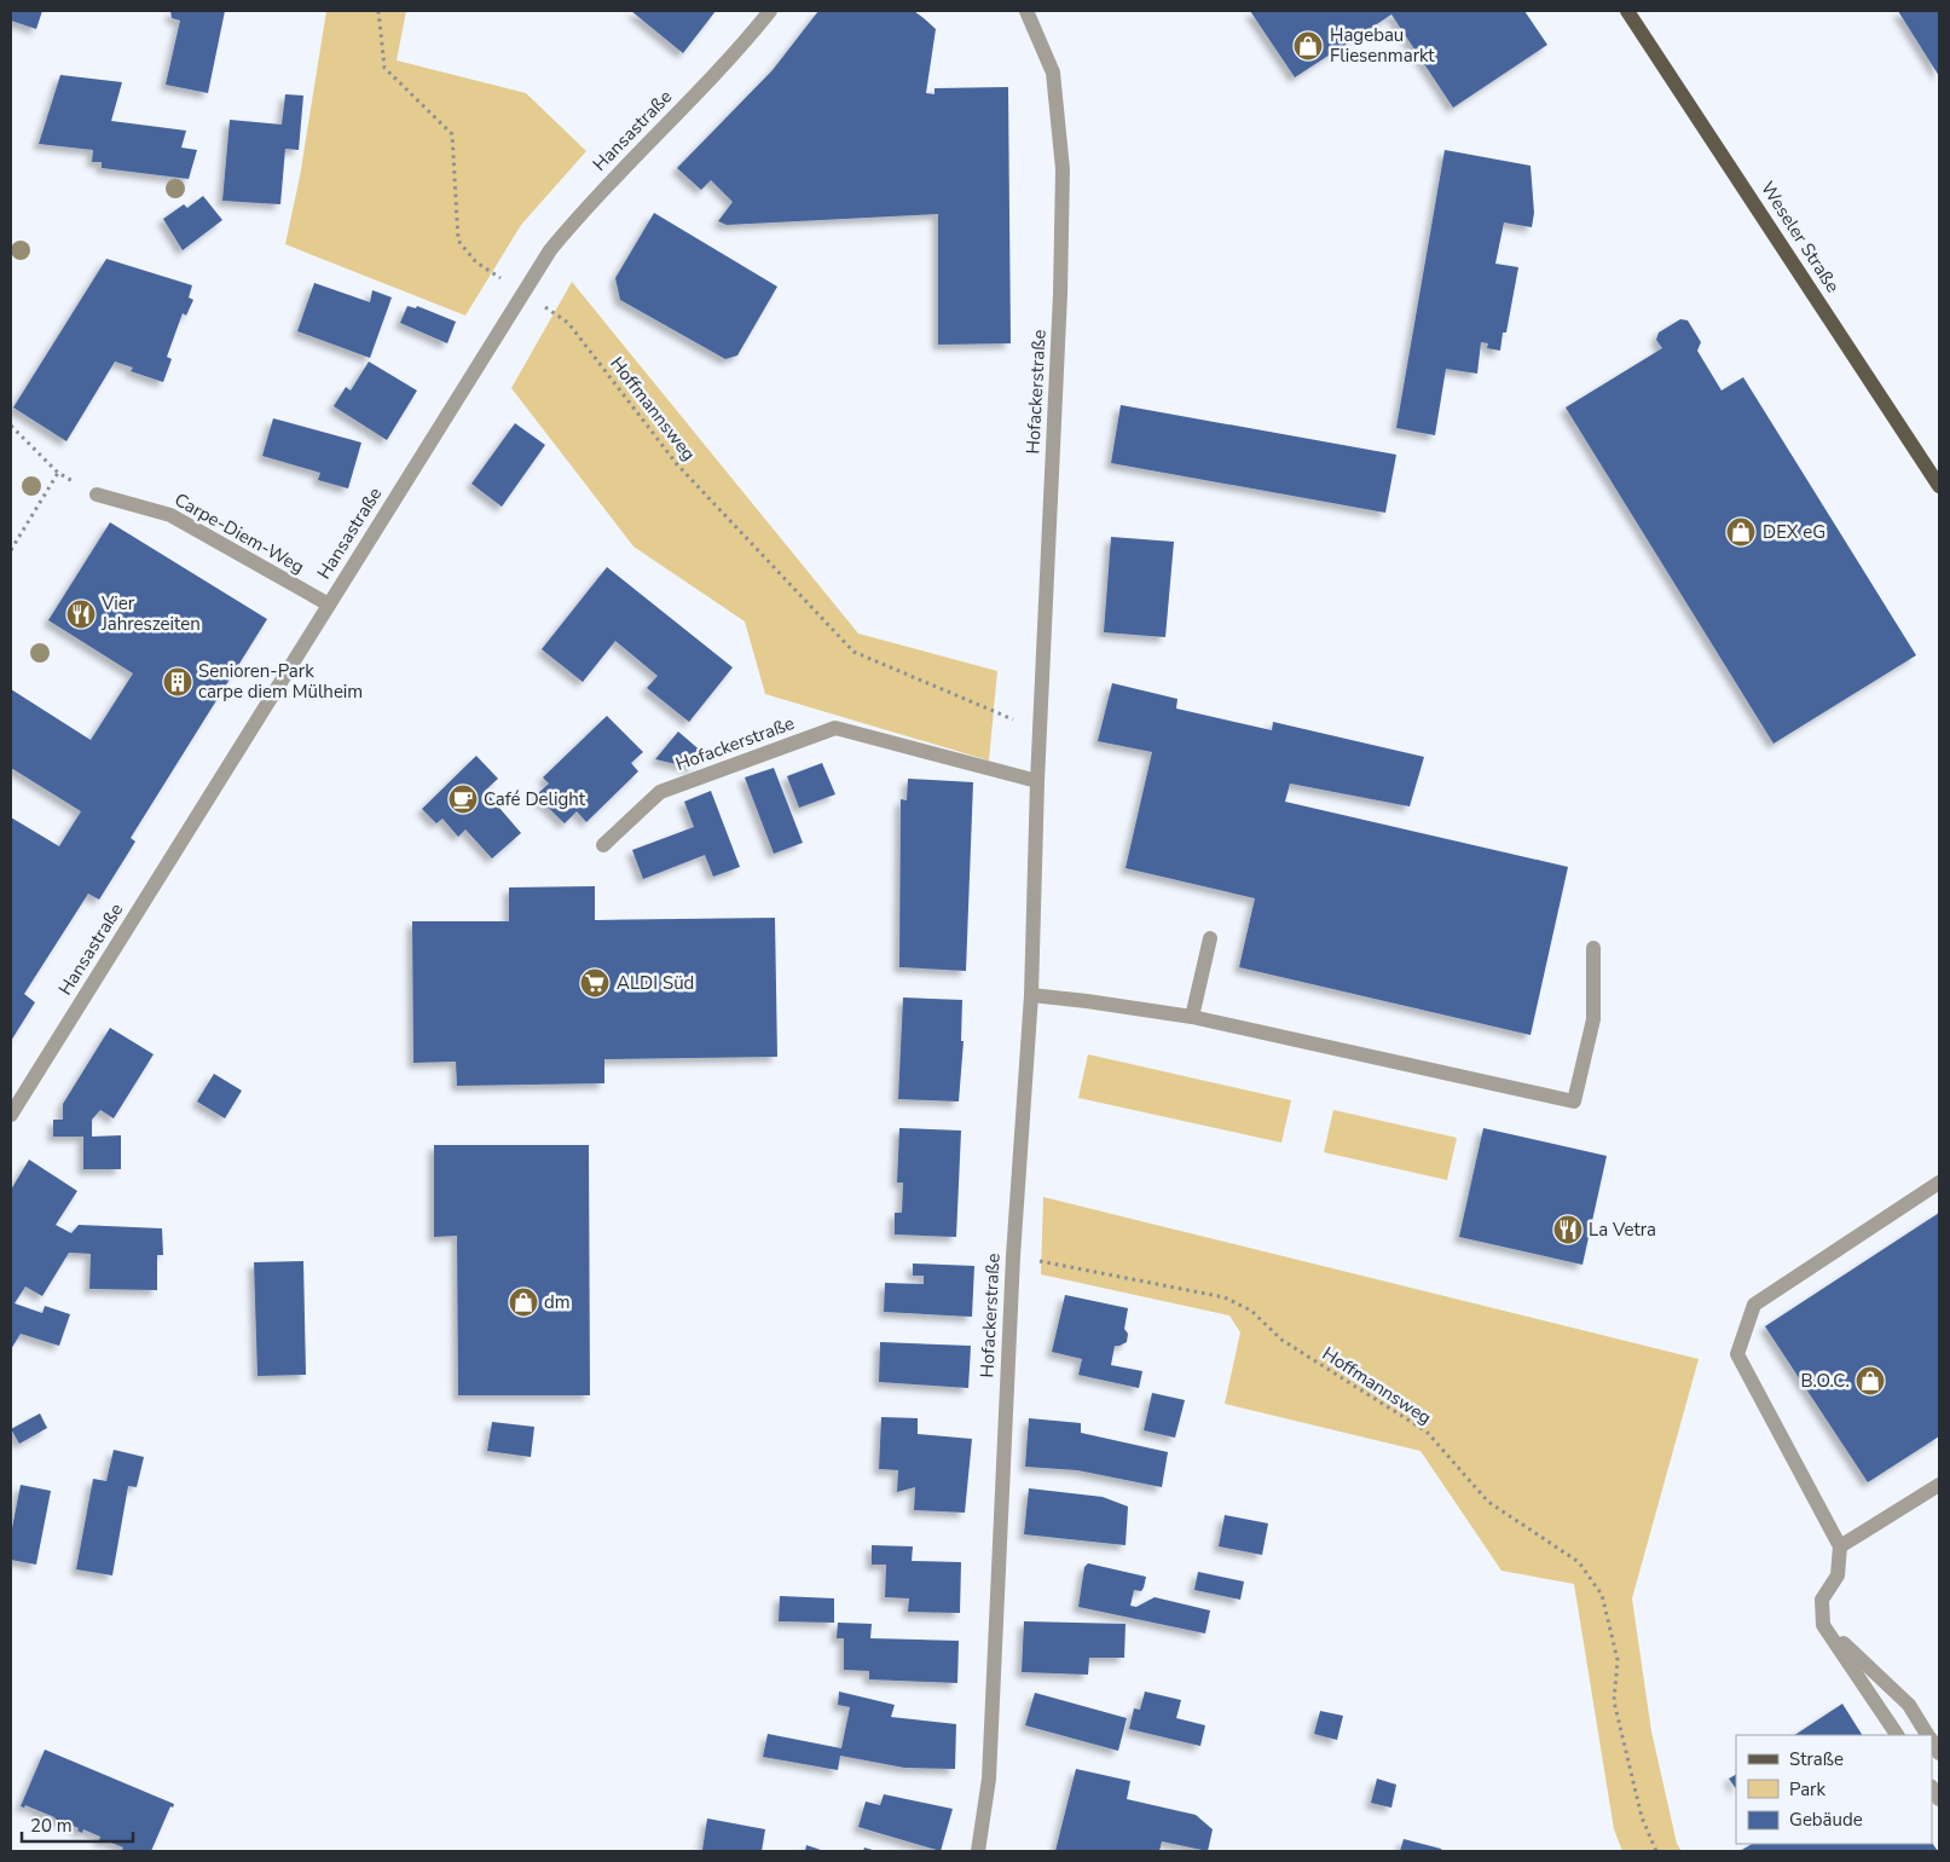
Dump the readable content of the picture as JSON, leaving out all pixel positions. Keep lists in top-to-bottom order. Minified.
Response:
{"streets":{"main road":["Weseler Straße"],"street":["Hansastraße","Hofackerstraße","Carpe-Diem-Weg"],"path":["Hoffmannsweg"]},"crossings":[["Hansastraße","Hoffmannsweg"],["Hansastraße","Carpe-Diem-Weg"],["Hofackerstraße","Hoffmannsweg"]],"places":{"shop":["Hagebau Fliesenmarkt","DEX eG","dm","B.O.C."],"restaurant":["Vier Jahreszeiten","La Vetra"],"building":["Senioren-Park carpe diem Mülheim"],"cafe":["Café Delight"],"supermarket":["ALDI Süd"]},"legend":["Straße","Park","Gebäude"],"scale_bar":"20 m"}
